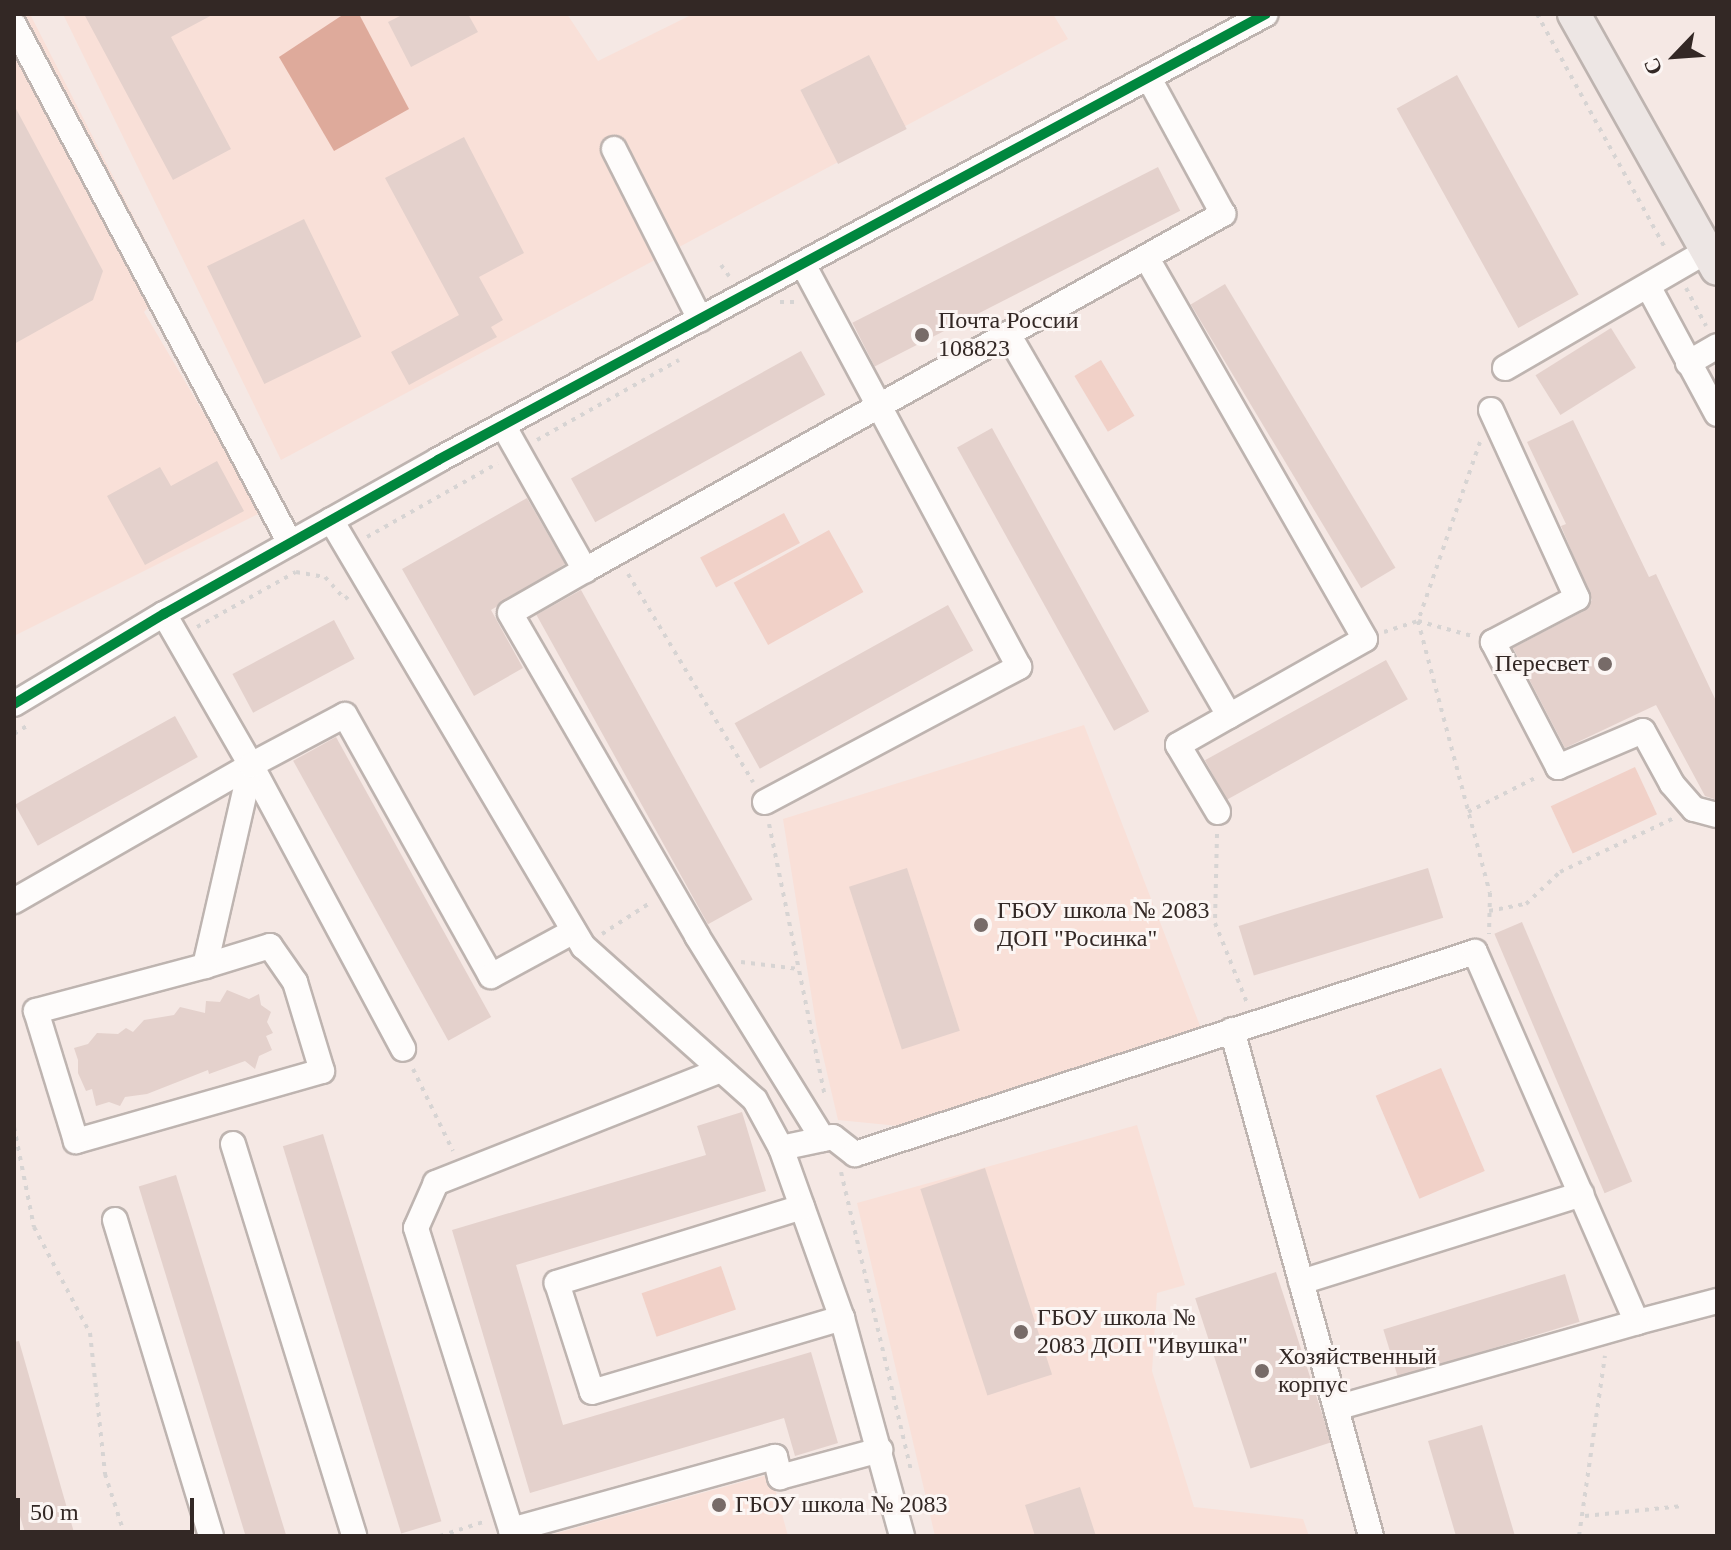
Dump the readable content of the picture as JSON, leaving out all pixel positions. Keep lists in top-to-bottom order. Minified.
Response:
{"places":["Почта России 108823","Пересвет","ГБОУ школа № 2083 ДОП \"Росинка\"","ГБОУ школа № 2083 ДОП \"Ивушка\"","Хозяйственный корпус","ГБОУ школа № 2083"],"scale_bar":"50 m","north":"bottom left"}
